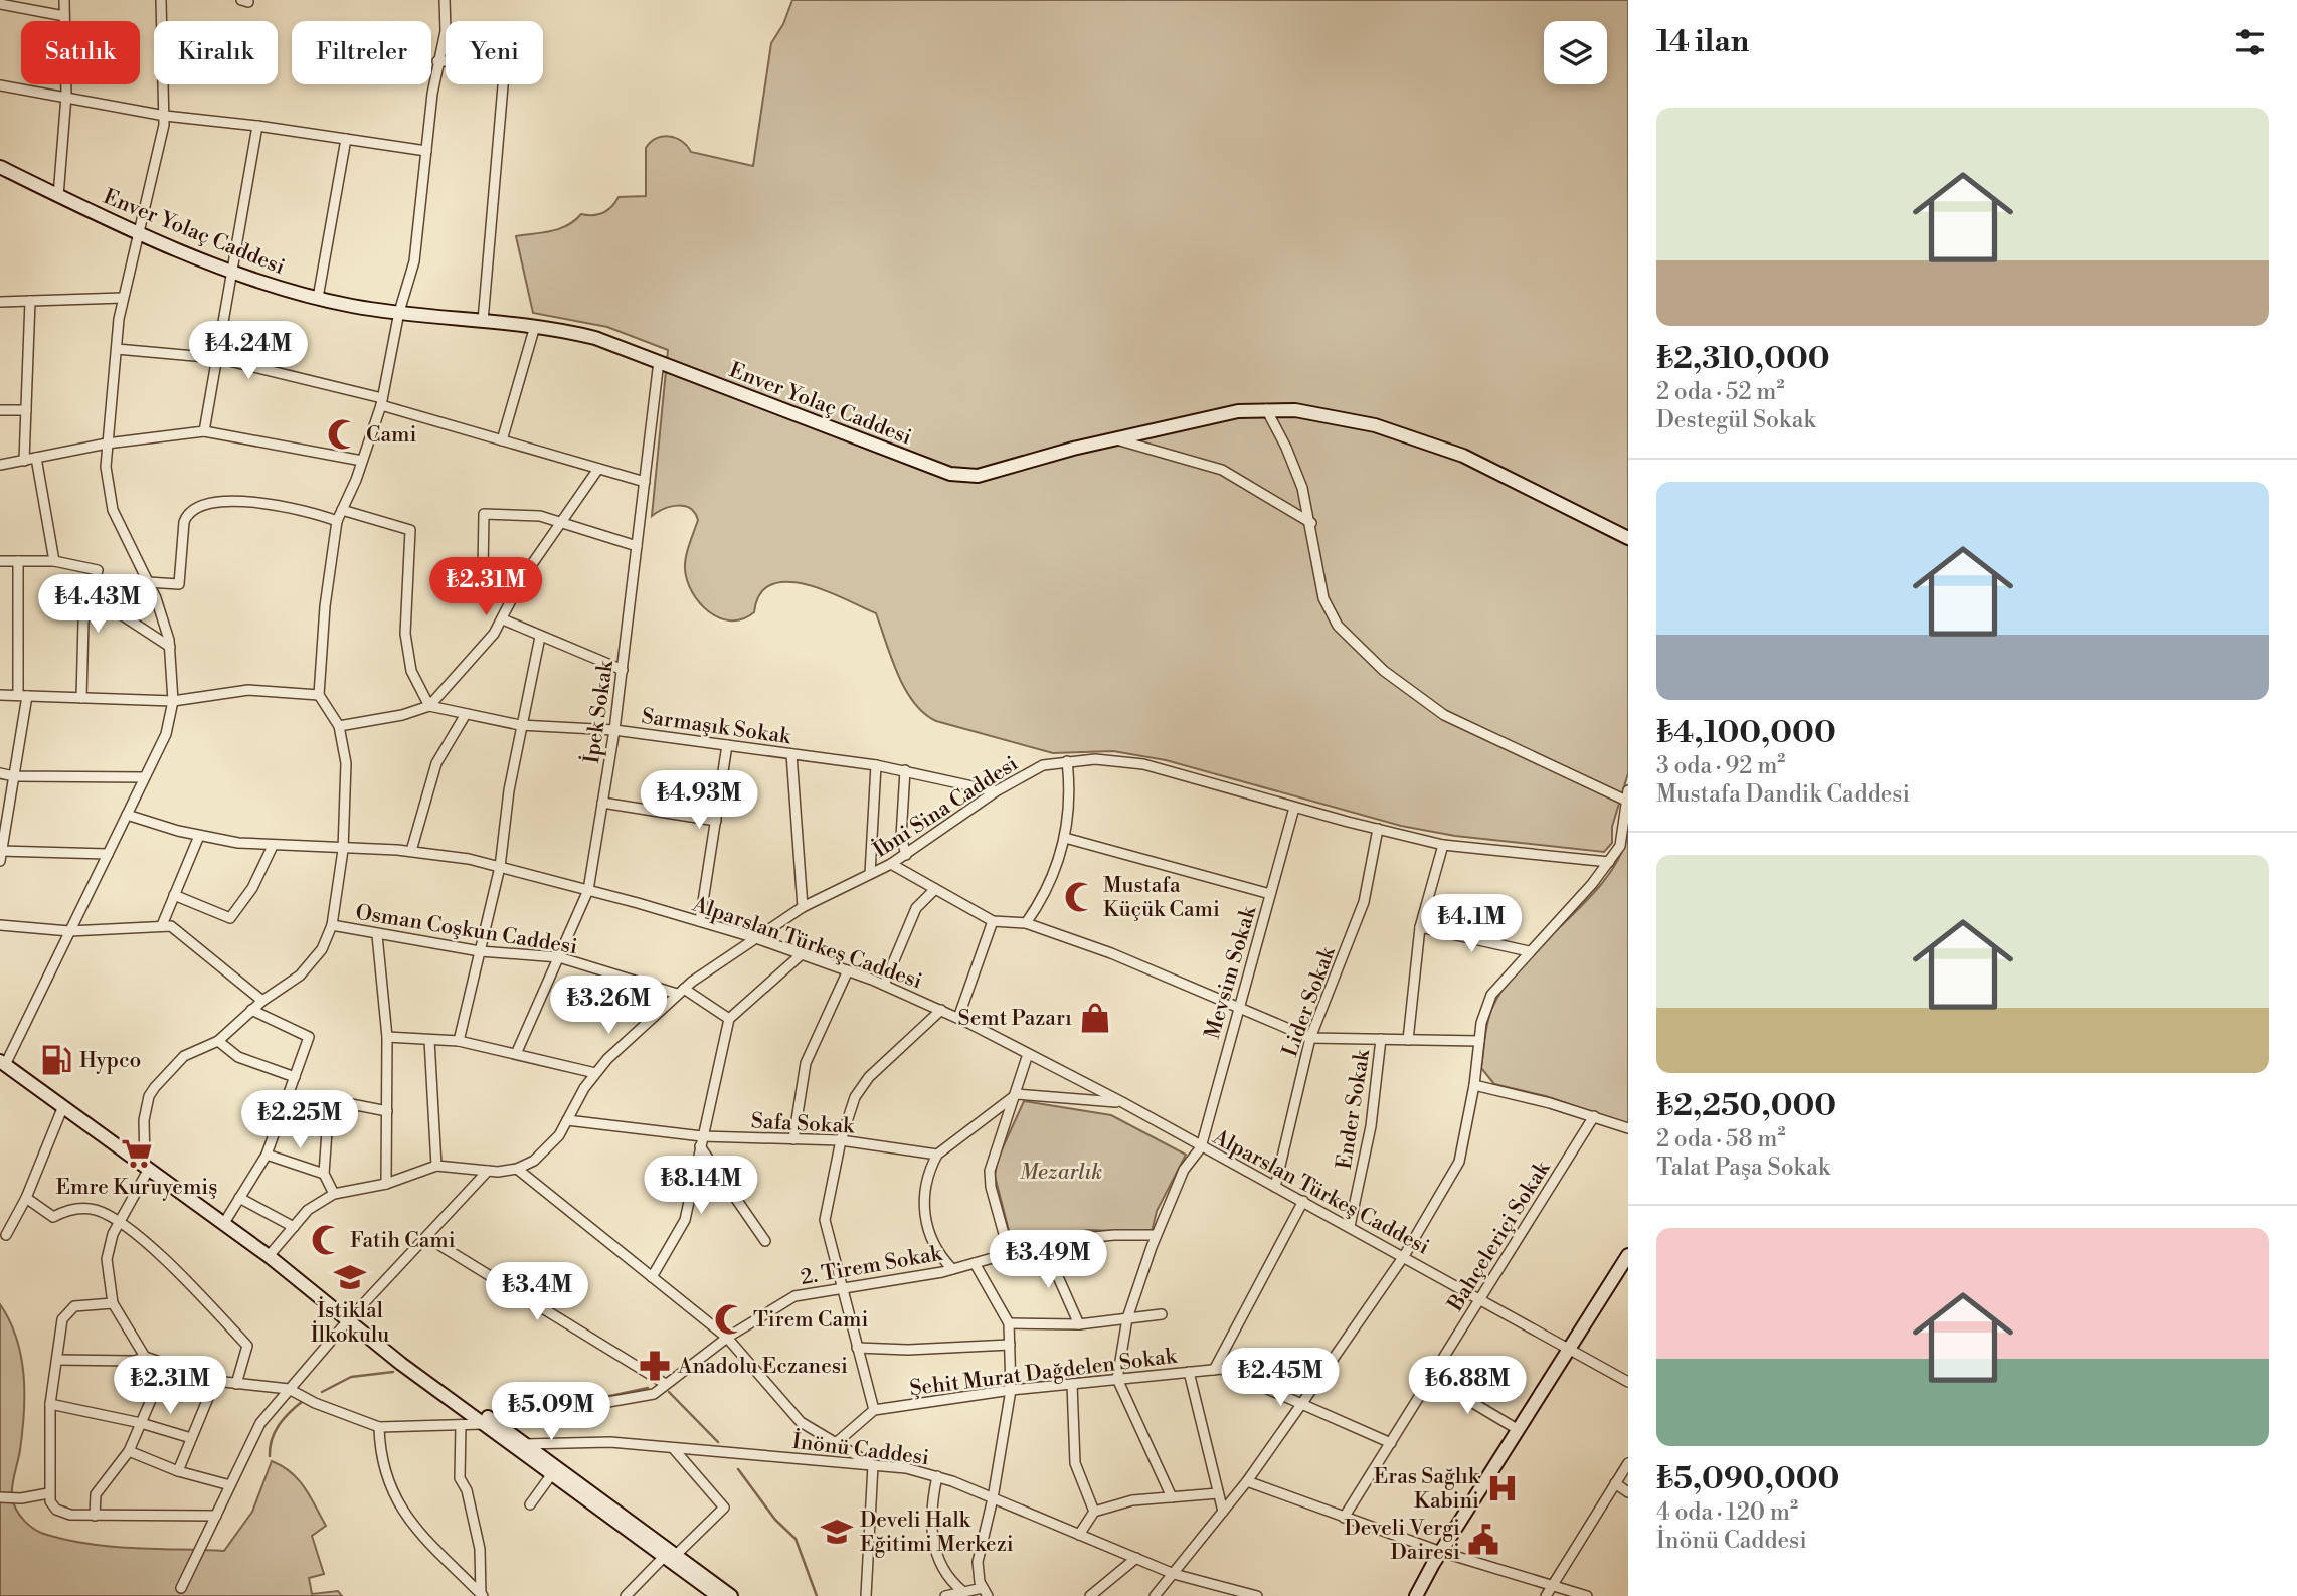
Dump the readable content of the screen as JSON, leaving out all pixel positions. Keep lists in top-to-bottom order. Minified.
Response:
{"streets":{"street":["Enver Yolaç Caddesi","İpek Sokak","Sarmaşık Sokak","İbni Sina Caddesi","Osman Coşkun Caddesi","Alparslan Türkeş Caddesi","Mevsim Sokak","Lider Sokak","Ender Sokak","Safa Sokak","Bahçeleriçi Sokak","2. Tirem Sokak","Şehit Murat Dağdelen Sokak","İnönü Caddesi"]},"crossings":[["Enver Yolaç Caddesi","İpek Sokak"],["İpek Sokak","Sarmaşık Sokak"],["İpek Sokak","Osman Coşkun Caddesi"],["İpek Sokak","Alparslan Türkeş Caddesi"],["Sarmaşık Sokak","İbni Sina Caddesi"],["İbni Sina Caddesi","Osman Coşkun Caddesi"],["İbni Sina Caddesi","Alparslan Türkeş Caddesi"],["İbni Sina Caddesi","Mevsim Sokak"],["İbni Sina Caddesi","Lider Sokak"],["İbni Sina Caddesi","Safa Sokak"],["Alparslan Türkeş Caddesi","Mevsim Sokak"],["Alparslan Türkeş Caddesi","Lider Sokak"],["Alparslan Türkeş Caddesi","Ender Sokak"],["Alparslan Türkeş Caddesi","Bahçeleriçi Sokak"],["Mevsim Sokak","2. Tirem Sokak"],["Mevsim Sokak","Şehit Murat Dağdelen Sokak"],["Bahçeleriçi Sokak","Şehit Murat Dağdelen Sokak"]],"parks":["Mezarlık"],"places":{"mosque":["Cami","Mustafa Küçük Cami","Fatih Cami","Tirem Cami"],"shop":["Semt Pazarı"],"fuel station":["Hypco"],"supermarket":["Emre Kuruyemiş"],"school or university":["İstiklal İlkokulu","Develi Halk Eğitimi Merkezi"],"pharmacy":["Anadolu Eczanesi"],"hospital":["Eras Sağlık Kabini"],"public building":["Develi Vergi Dairesi"]},"page":{"heading":"14 ilan","chip":["Satılık","Kiralık","Filtreler","Yeni"],"list":[{"name":"₺2,310,000","note":"2 oda · 52 m² · Destegül Sokak"},{"name":"₺4,100,000","note":"3 oda · 92 m² · Mustafa Dandik Caddesi"},{"name":"₺2,250,000","note":"2 oda · 58 m² · Talat Paşa Sokak"},{"name":"₺5,090,000","note":"4 oda · 120 m² · İnönü Caddesi"}],"price":["₺4.24M","₺2.31M","₺4.43M","₺4.93M","₺4.1M","₺3.26M","₺2.25M","₺8.14M","₺3.49M","₺3.4M","₺2.45M","₺2.31M","₺6.88M","₺5.09M"]}}
